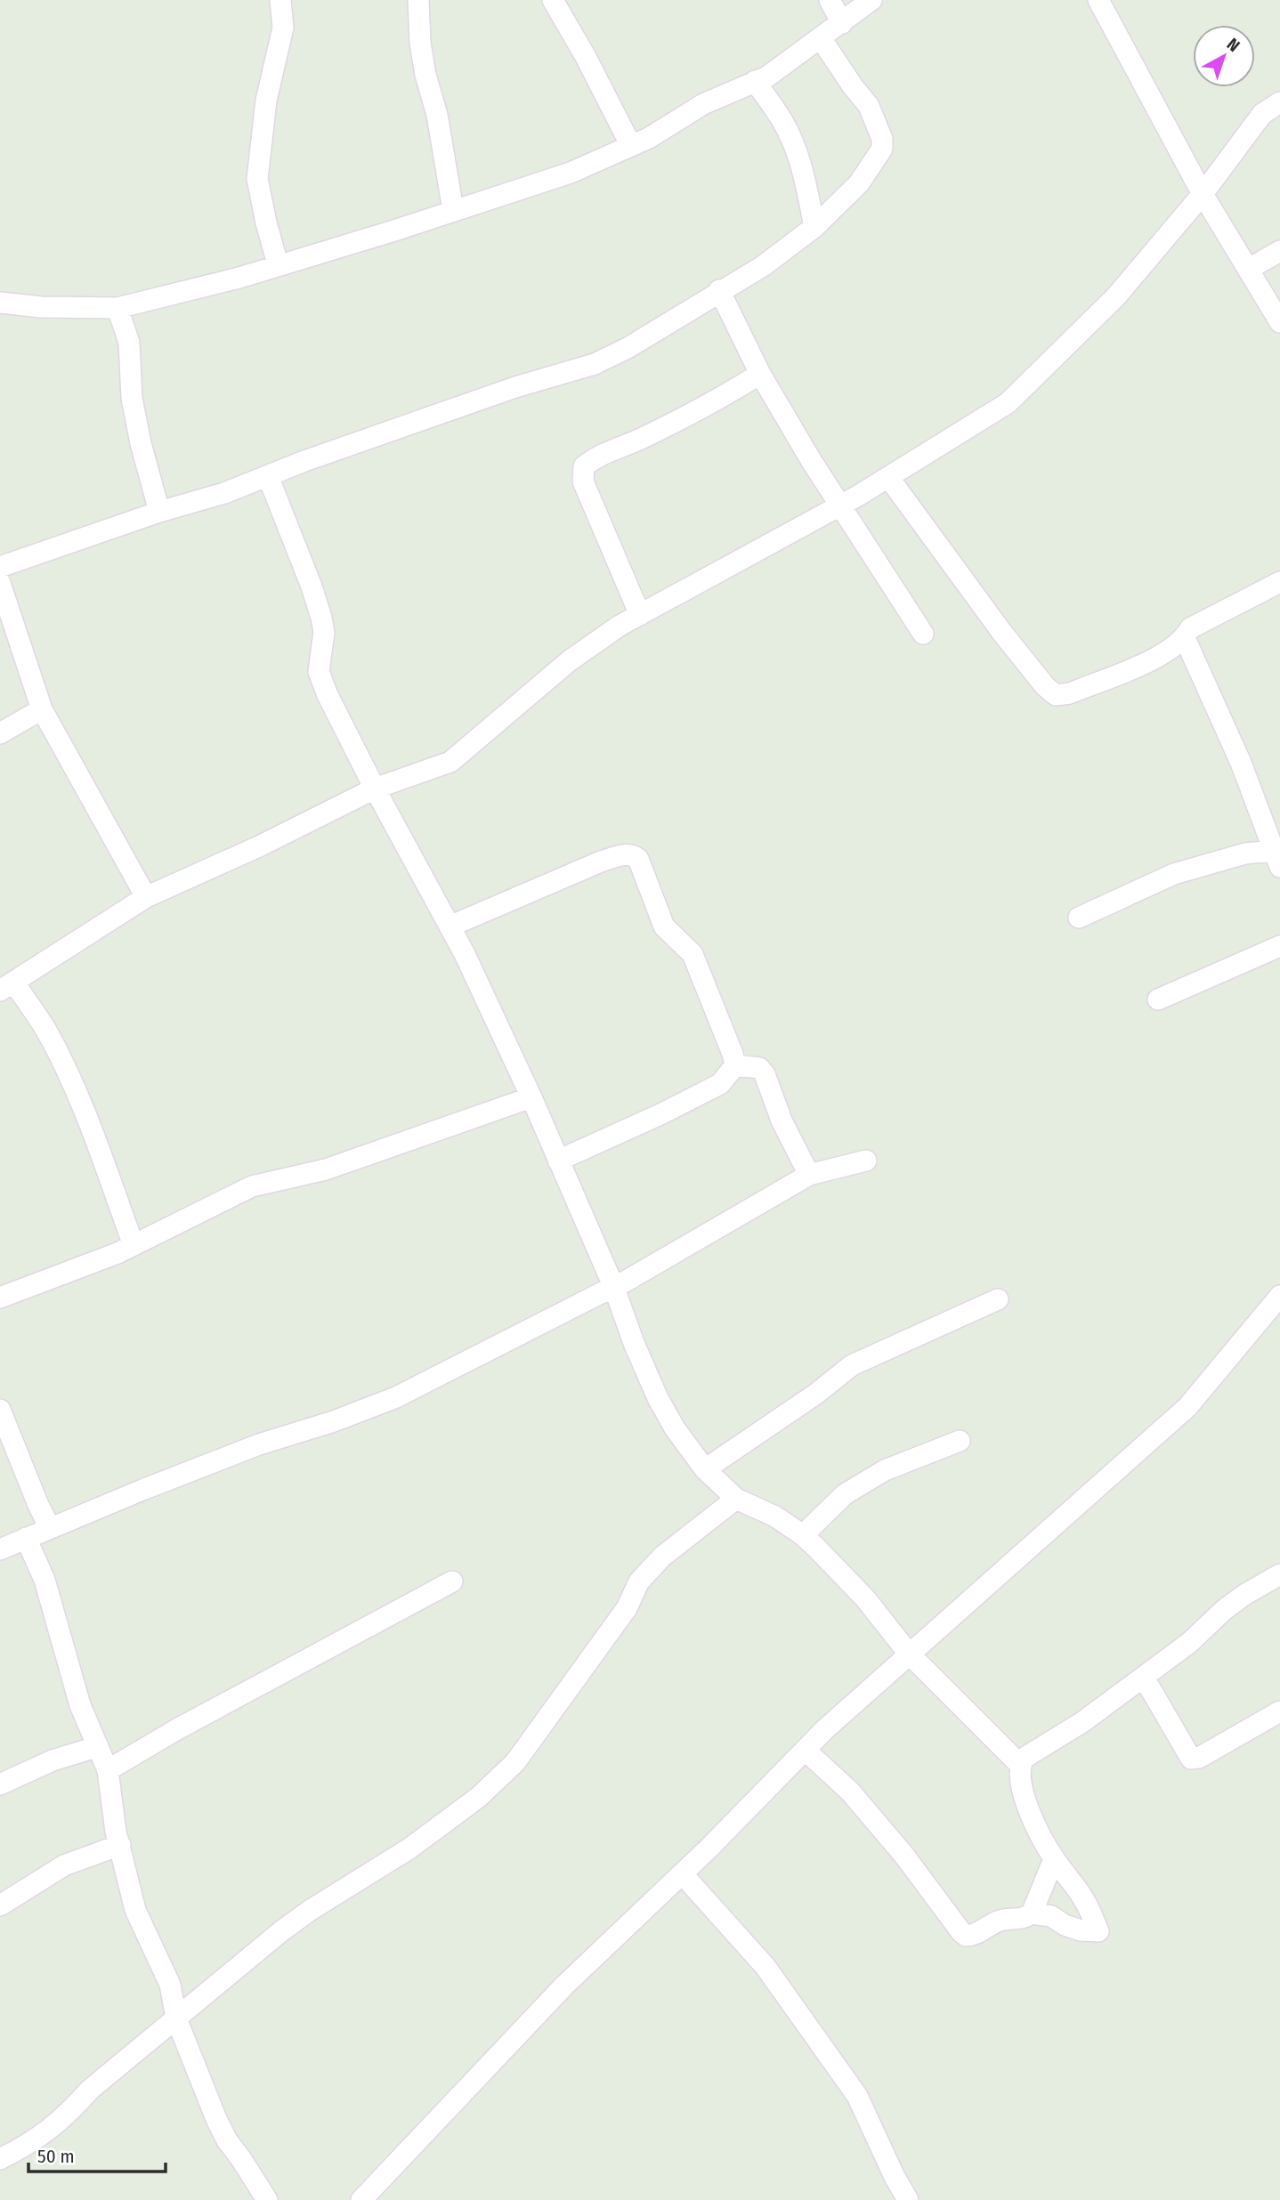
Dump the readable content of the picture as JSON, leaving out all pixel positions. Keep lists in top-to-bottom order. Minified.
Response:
{"scale_bar":"50 m","north":"top right"}
